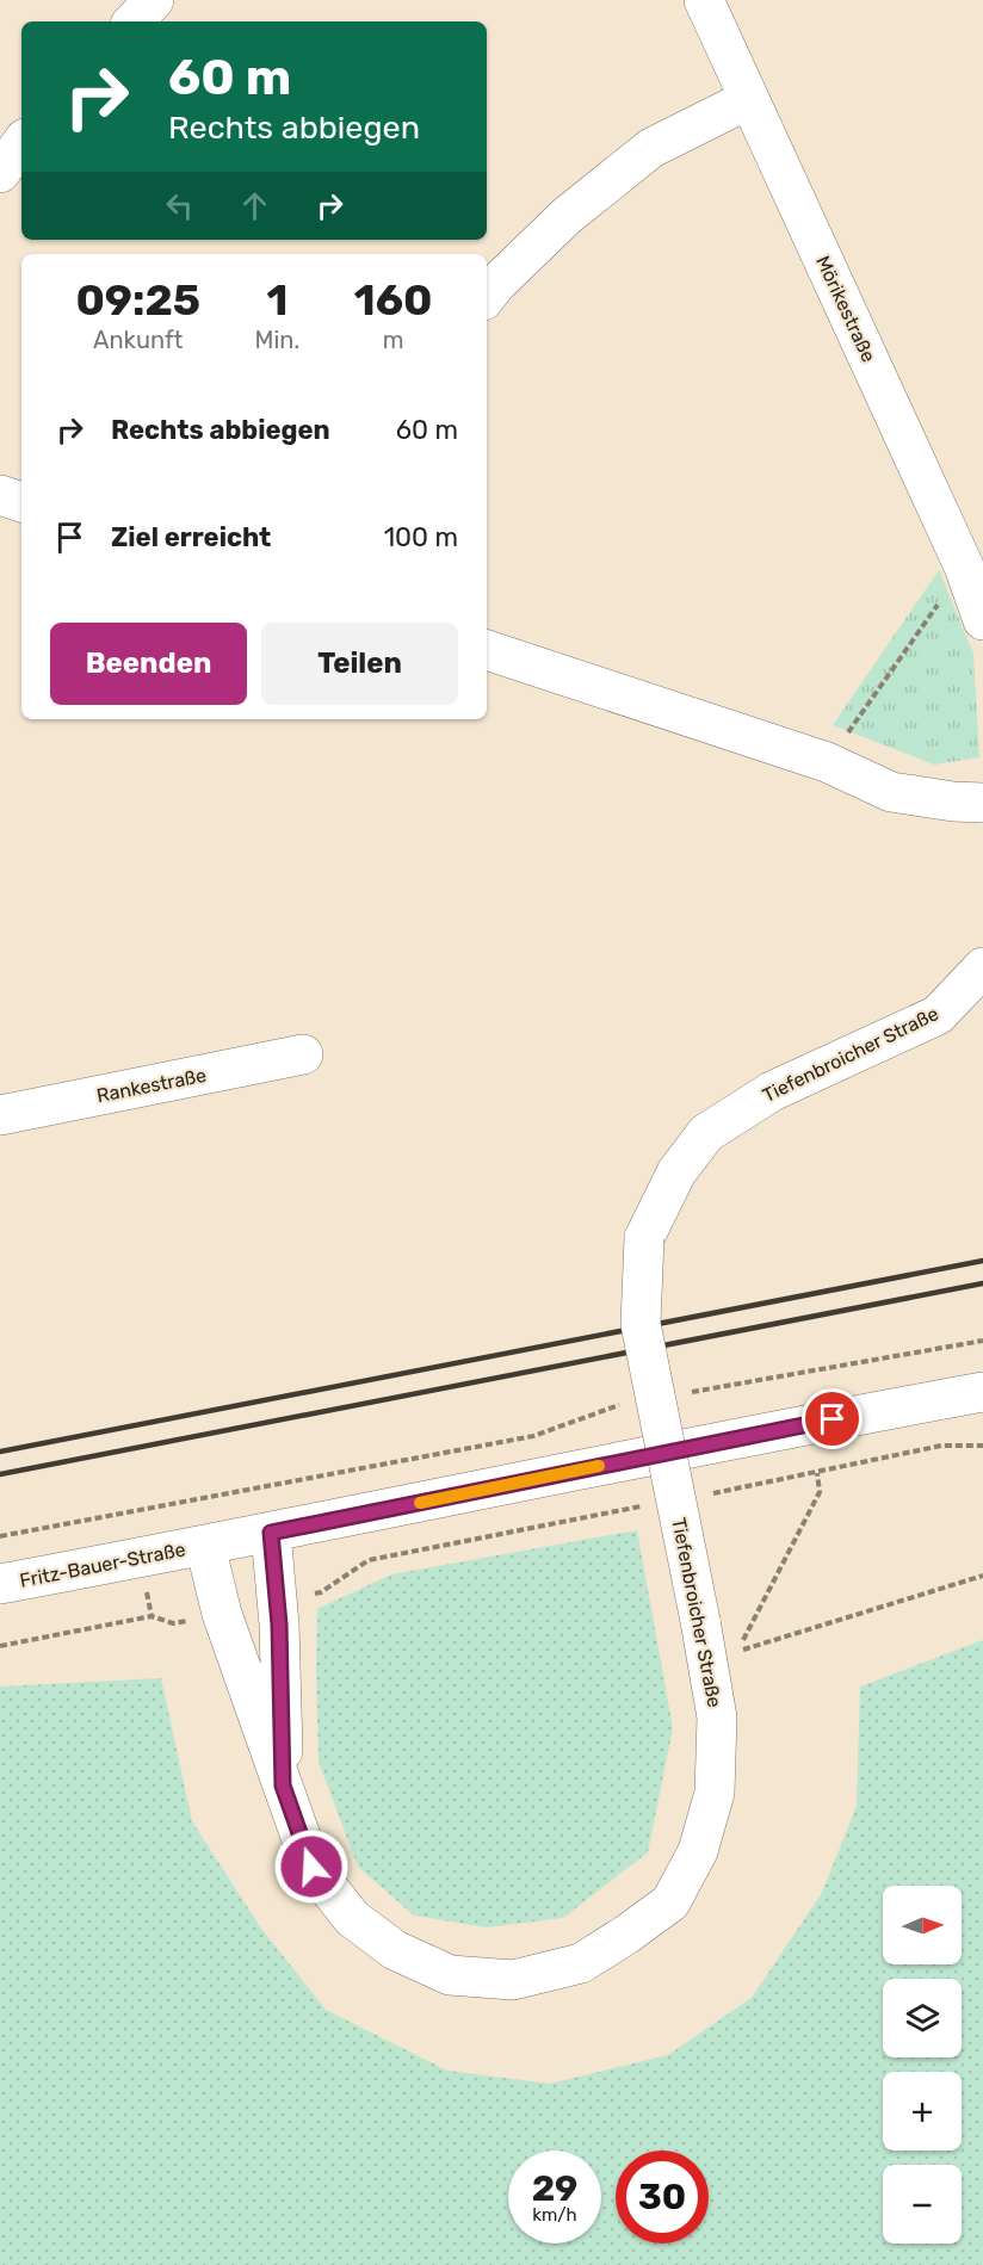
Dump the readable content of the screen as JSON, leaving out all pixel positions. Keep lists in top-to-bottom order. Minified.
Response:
{"streets":{"street":["Mörikestraße","Tiefenbroicher Straße","Rankestraße","Fritz-Bauer-Straße"]},"crossings":[["Tiefenbroicher Straße","Fritz-Bauer-Straße"]],"north":"right","page":{"turn":["60 m","Rechts abbiegen"],"eta":["09:25","Ankunft","1","Min.","160","m"],"list":[{"name":"Rechts abbiegen","value":"60 m"},{"name":"Ziel erreicht","value":"100 m"}],"buttons":["Beenden","Teilen"],"map_buttons":["+","−"],"speed":"29 km/h","limit":"30"}}
